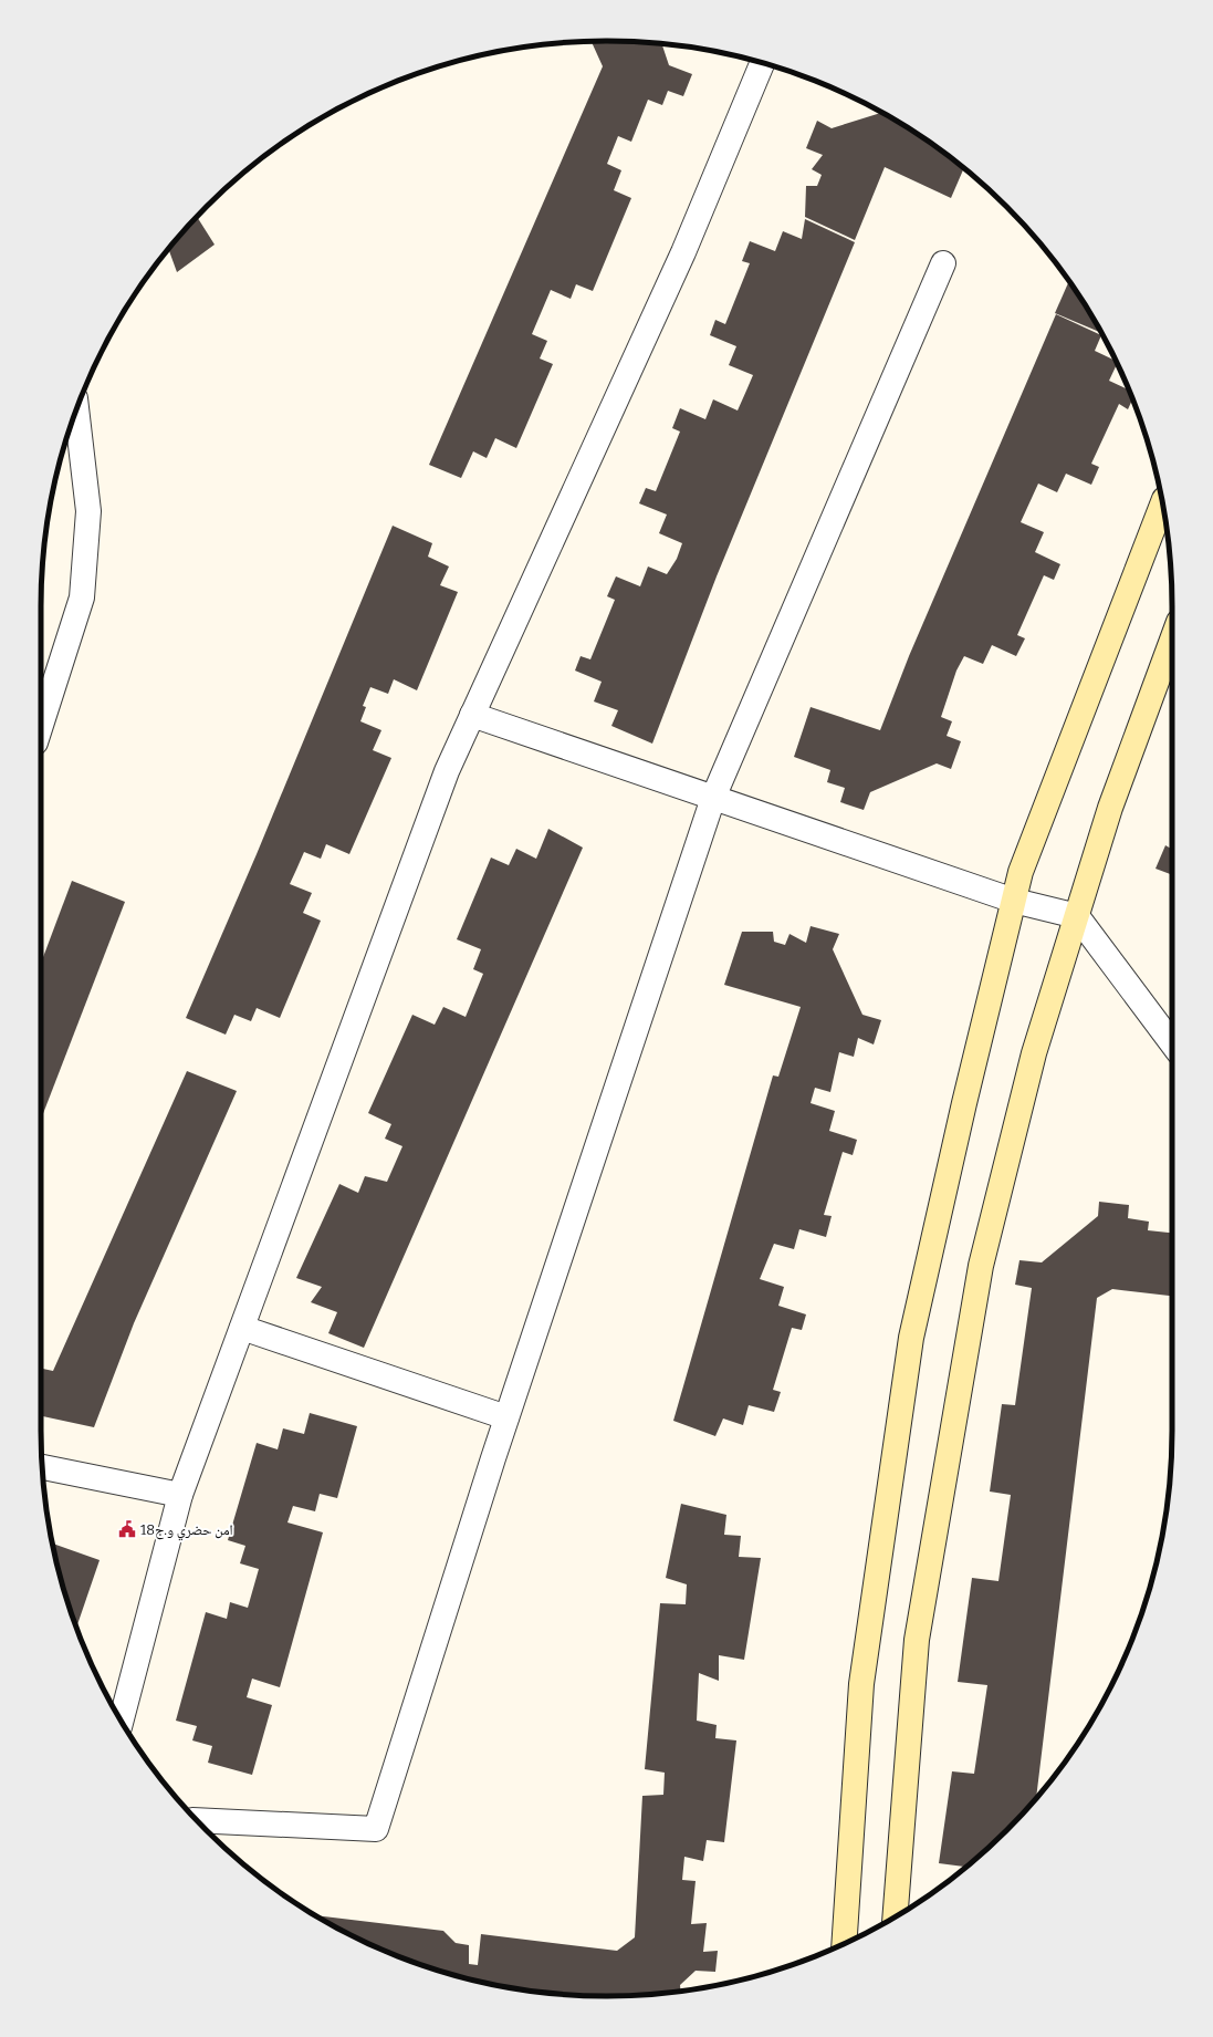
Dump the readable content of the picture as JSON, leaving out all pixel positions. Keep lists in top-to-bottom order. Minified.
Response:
{"places":{"public building":["امن حضري و.ج18"]}}
